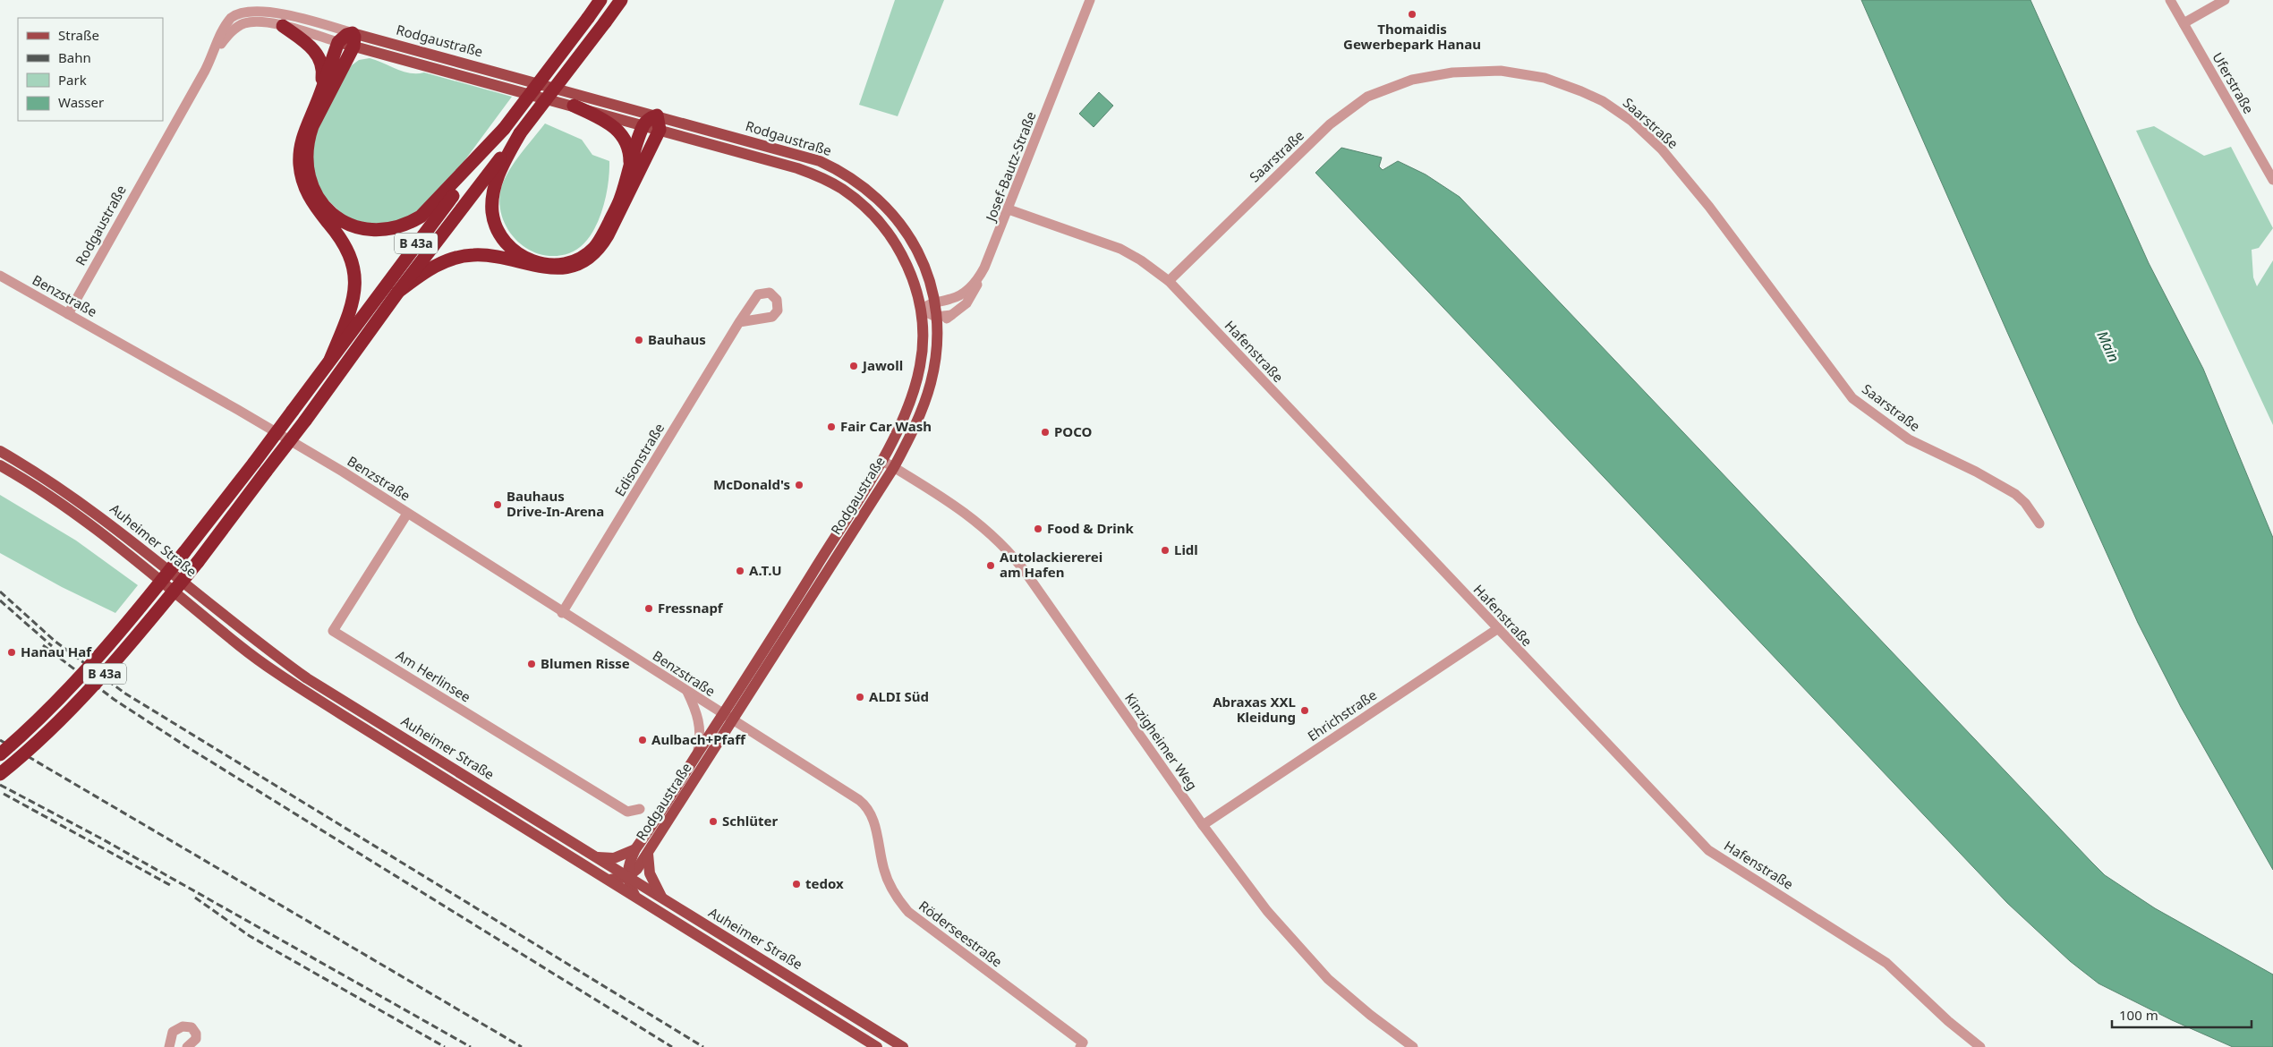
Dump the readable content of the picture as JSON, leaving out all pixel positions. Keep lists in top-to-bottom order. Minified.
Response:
{"streets":{"highway":["B 43a"],"main road":["Rodgaustraße","Auheimer Straße"],"street":["Uferstraße","Saarstraße","Josef-Bautz-Straße","Benzstraße","Hafenstraße","Edisonstraße","Am Herlinsee","Ehrichstraße","Kinzigheimer Weg","Röderseestraße"]},"crossings":[["Rodgaustraße","Josef-Bautz-Straße"],["Rodgaustraße","Benzstraße"],["Rodgaustraße","Auheimer Straße"],["Rodgaustraße","Kinzigheimer Weg"],["Rodgaustraße","Röderseestraße"],["Saarstraße","Hafenstraße"],["Josef-Bautz-Straße","Hafenstraße"],["Benzstraße","Edisonstraße"],["Benzstraße","Am Herlinsee"],["Benzstraße","Röderseestraße"],["Hafenstraße","Ehrichstraße"],["Ehrichstraße","Kinzigheimer Weg"]],"water":["Main"],"places":["Thomaidis Gewerbepark Hanau","Bauhaus","Jawoll","Fair Car Wash","POCO","McDonald's","Bauhaus Drive-In-Arena","Food & Drink","Lidl","Autolackiererei am Hafen","A.T.U","Fressnapf","Hanau Haf","Blumen Risse","ALDI Süd","Abraxas XXL Kleidung","Aulbach+Pfaff","Schlüter","tedox"],"legend":["Straße","Bahn","Park","Wasser"],"scale_bar":"100 m"}
